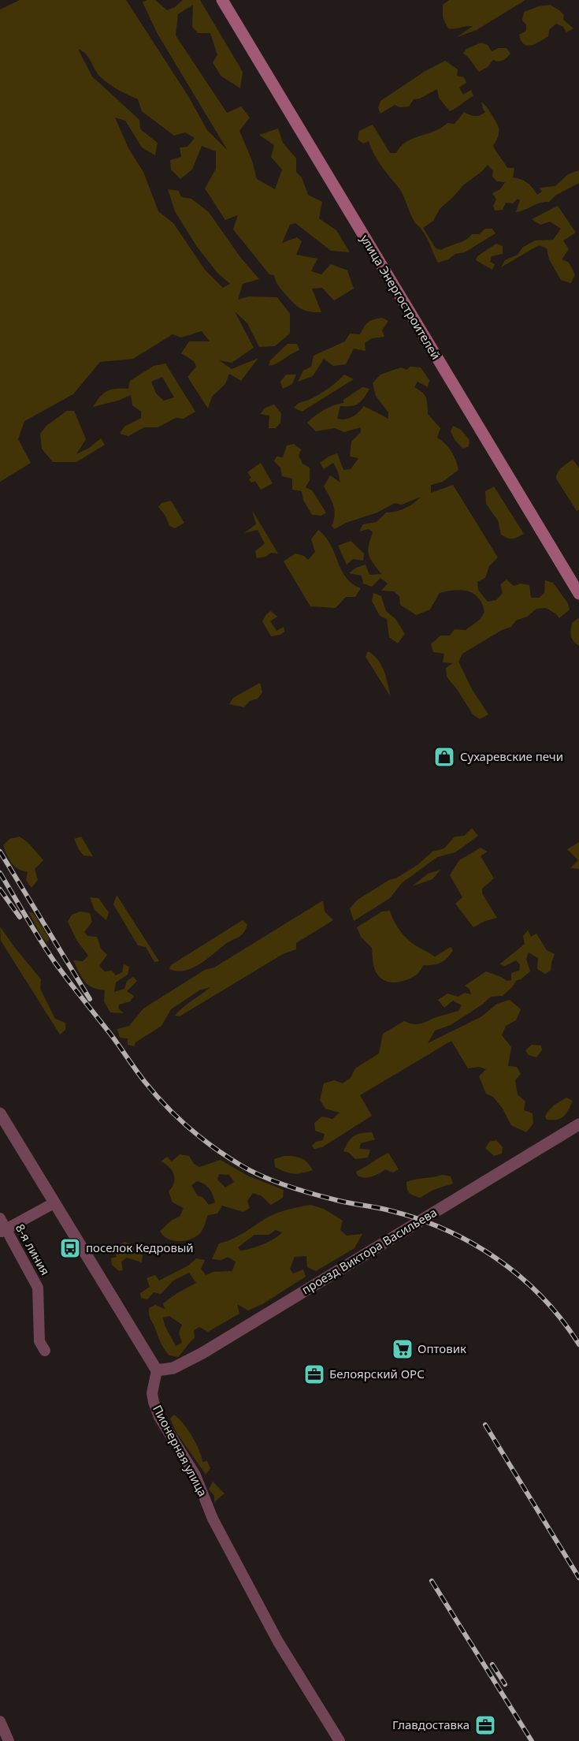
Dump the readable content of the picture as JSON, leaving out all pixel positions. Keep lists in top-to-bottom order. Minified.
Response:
{"streets":{"main road":["улица Энергостроителей"],"street":["8-я линия","проезд Виктора Васильева","Пионерная улица"]},"crossings":[["проезд Виктора Васильева","Пионерная улица"]],"places":{"shop":["Сухаревские печи"],"bus stop":["поселок Кедровый"],"supermarket":["Оптовик"],"office":["Белоярский ОРС","Главдоставка"]}}
